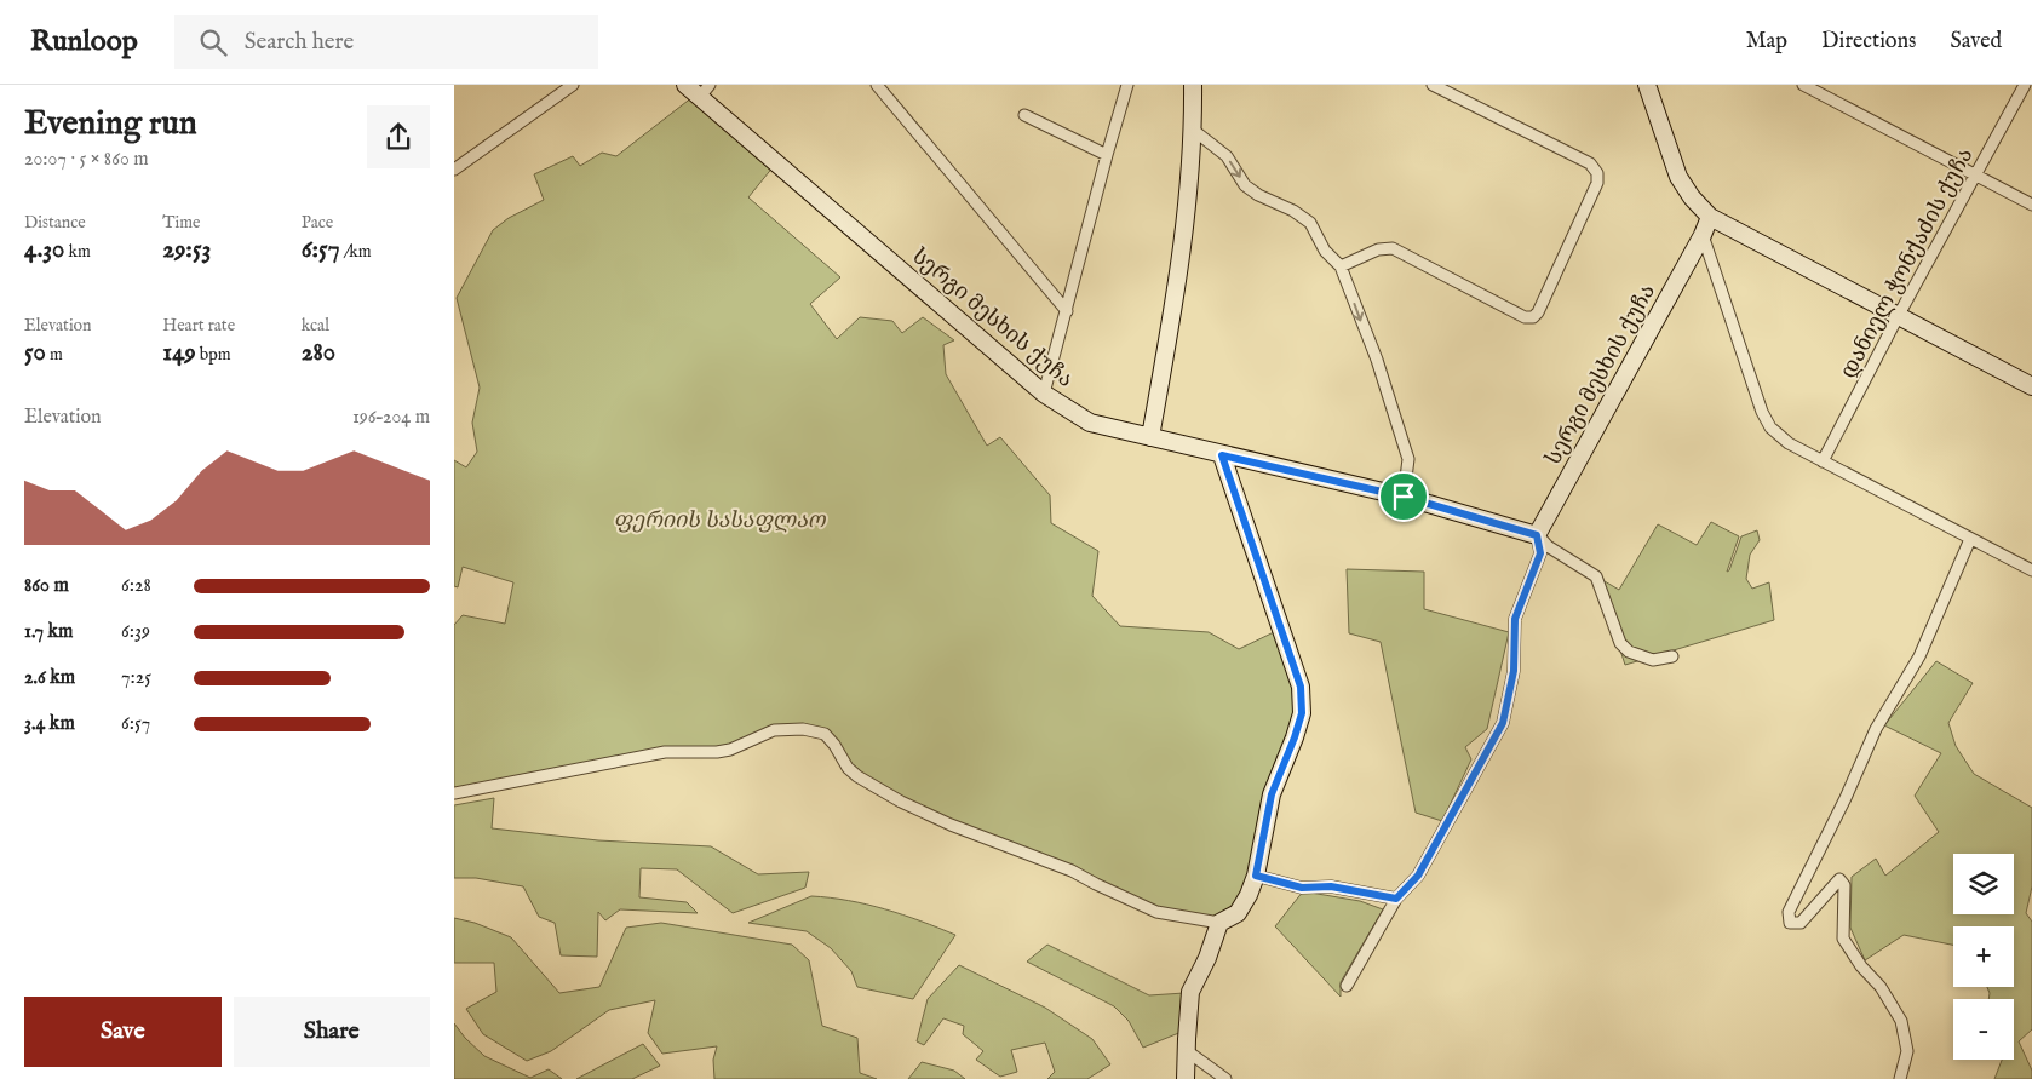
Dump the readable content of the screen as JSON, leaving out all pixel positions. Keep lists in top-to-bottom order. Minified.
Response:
{"streets":{"street":["დანიელ ჭონქაძის ქუჩა","სერგი მესხის ქუჩა"]},"parks":["ფერიის სასაფლაო"],"page":{"header":"Runloop","search":"Search here","nav":["Map","Directions","Saved"],"heading":["Evening run","20:07 · 5 × 860 m"],"stats":[["Distance","4.30 km"],["Time","29:53"],["Pace","6:57 /km"],["Elevation","50 m"],["Heart rate","149 bpm"],["kcal","280"]],"chart":["Elevation","196–204 m"],"list":[{"name":"860 m","note":"6:28"},{"name":"1.7 km","note":"6:39"},{"name":"2.6 km","note":"7:25"},{"name":"3.4 km","note":"6:57"}],"map_buttons":["+","−"],"buttons":["Save","Share"]}}
